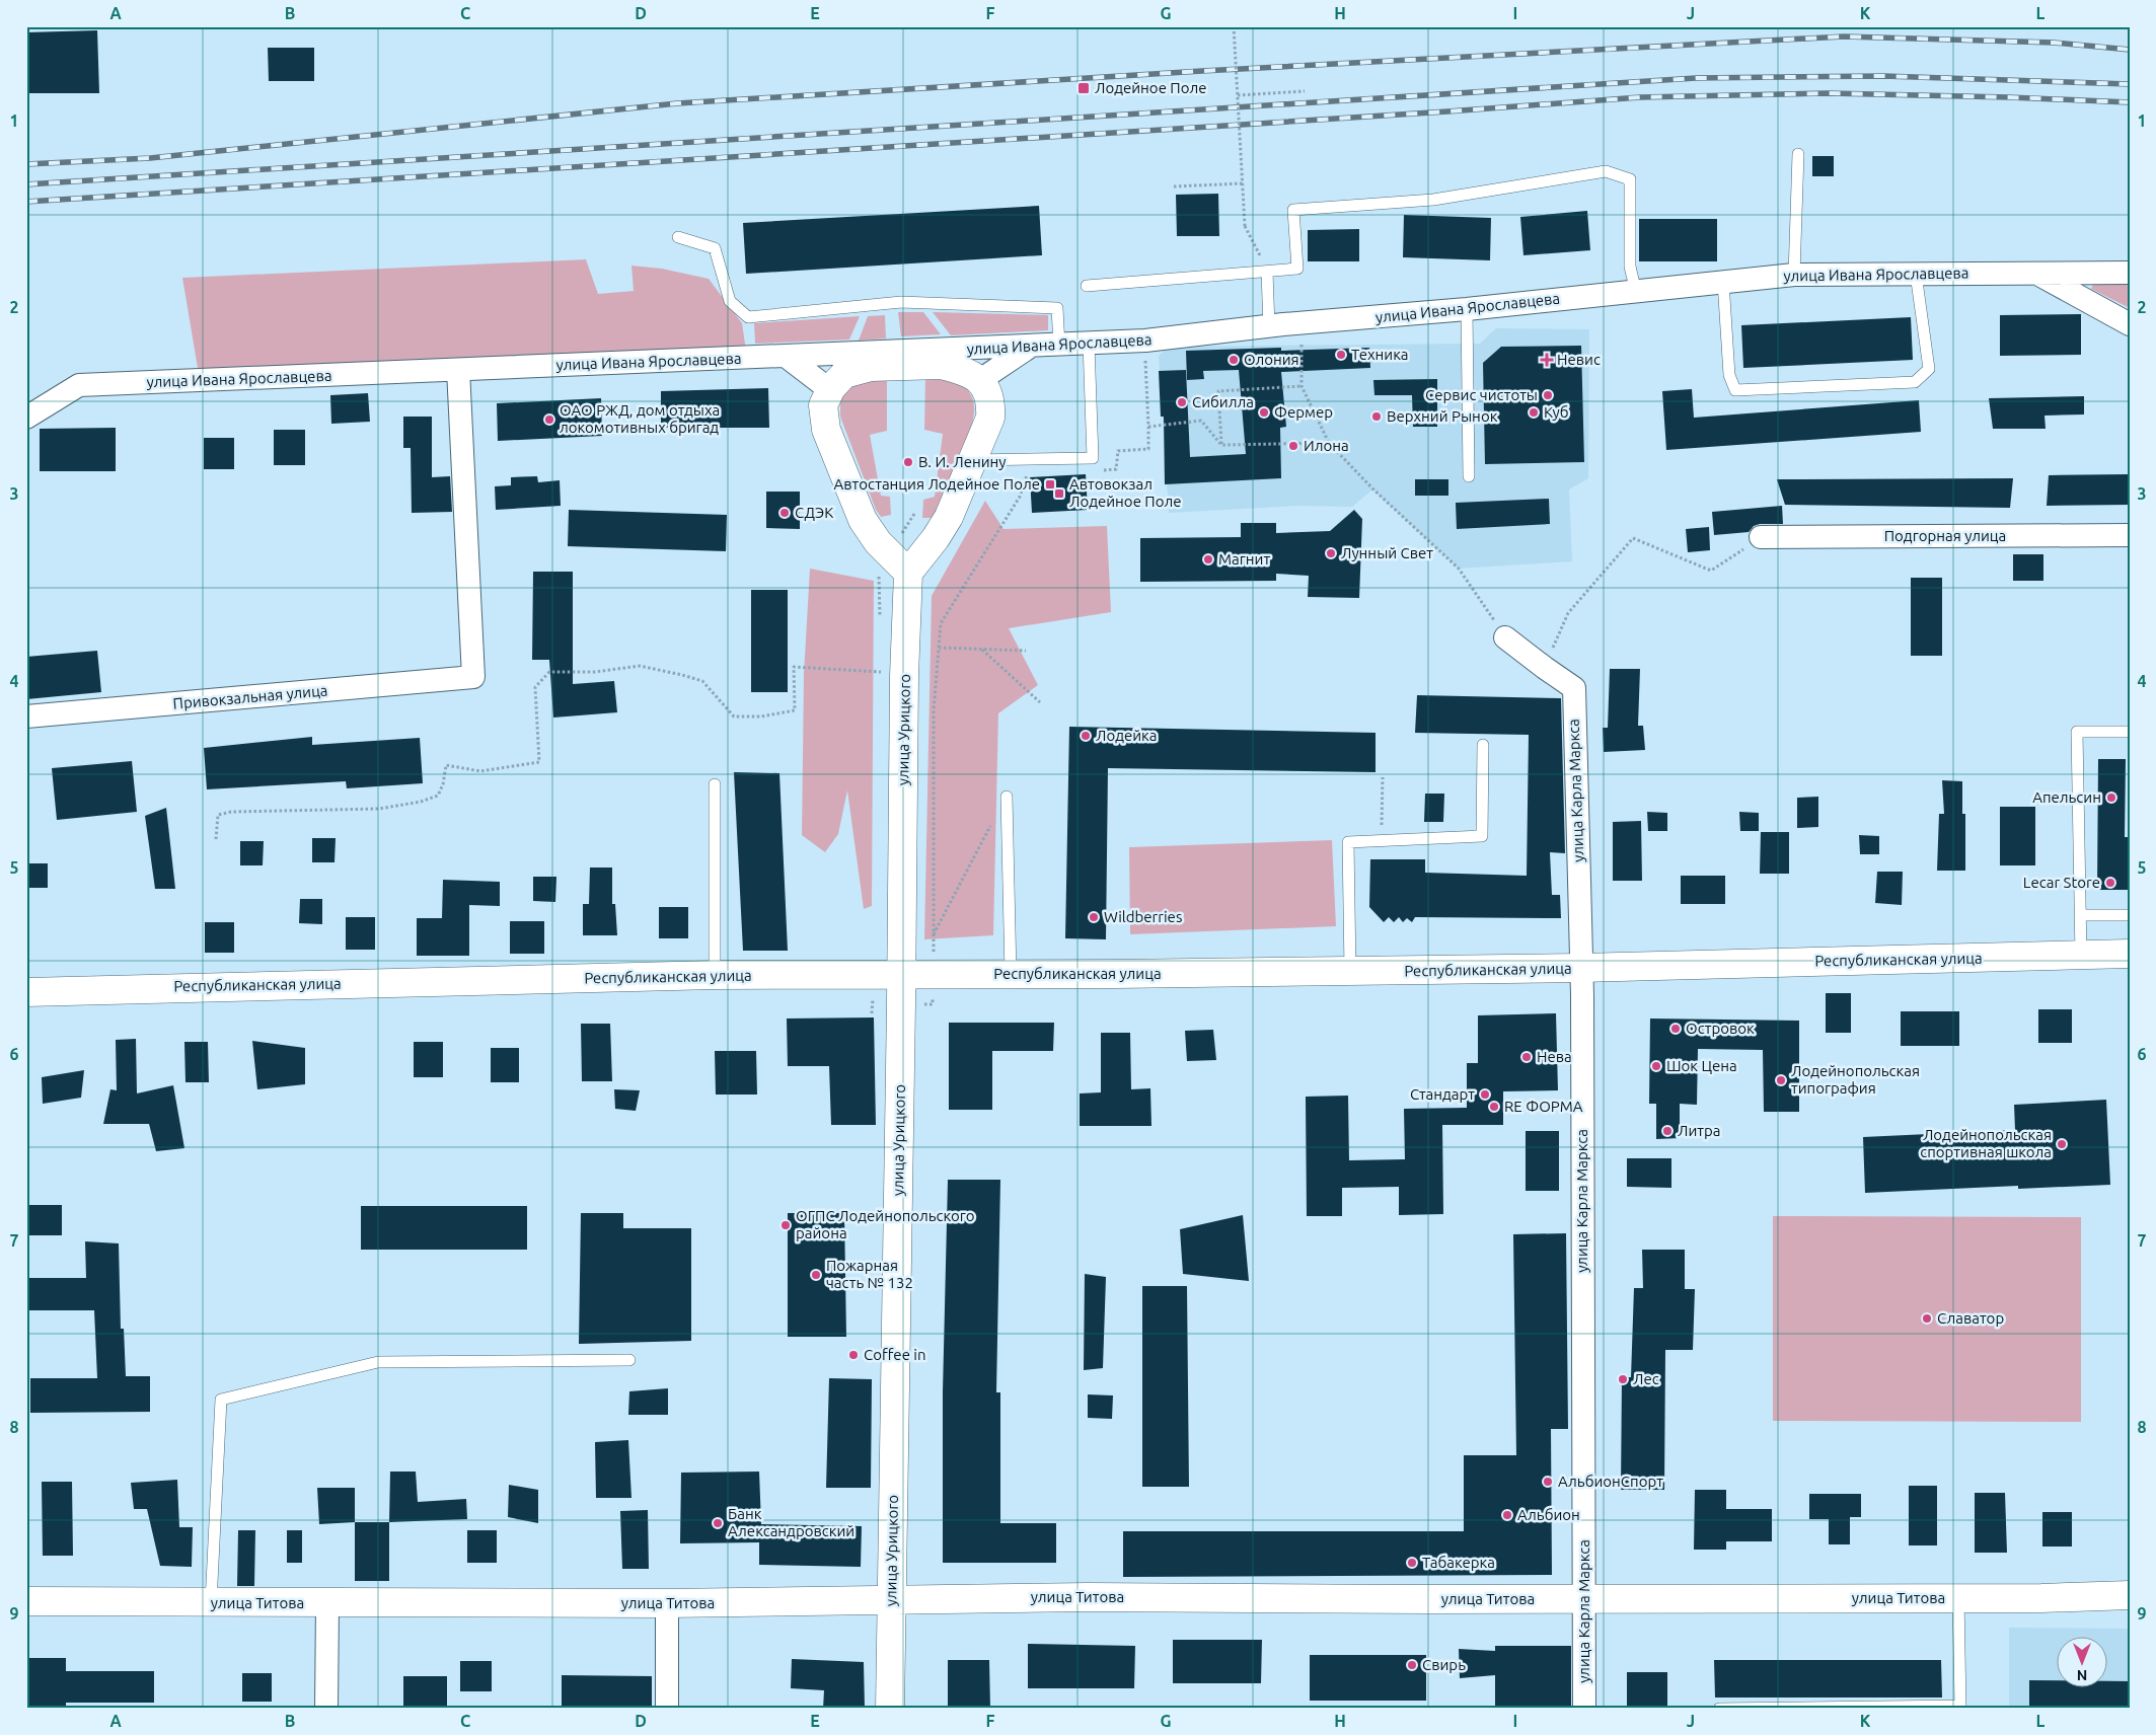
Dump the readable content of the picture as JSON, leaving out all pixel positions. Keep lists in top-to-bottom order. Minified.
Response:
{"streets":{"street":["улица Ивана Ярославцева","Подгорная улица","Привокзальная улица","улица Урицкого","улица Карла Маркса","Республиканская улица","улица Титова"]},"crossings":[["улица Ивана Ярославцева","Привокзальная улица"],["улица Урицкого","Республиканская улица"],["улица Урицкого","улица Титова"],["улица Карла Маркса","Республиканская улица"],["улица Карла Маркса","улица Титова"]],"places":{"transit":["Лодейное Поле","Автостанция Лодейное Поле","Автовокзал Лодейное Поле"],"other":["Техника","Олония","Сервис чистоты","Сибилла","Фермер","Куб","Верхний Рынок","ОАО РЖД, дом отдыха локомотивных бригад","Илона","В. И. Ленину","СДЭК","Лунный Свет","Магнит","Лодейка","Апельсин","Lecar Store","Wildberries","Островок","Нева","Шок Цена","Лодейнопольская типография","Стандарт","RE ФОРМА","Литра","Лодейнопольская спортивная школа","ОГПС Лодейнопольского района","Пожарная часть № 132","Славатор","Coffee in","Лес","АльбионСпорт","Альбион","Банк Александровский","Табакерка","Свирь"],"health":["Невис"]},"north":"bottom","grid":{"columns":["A","B","C","D","E","F","G","H","I","J","K","L"],"rows":["1","2","3","4","5","6","7","8","9"]}}
